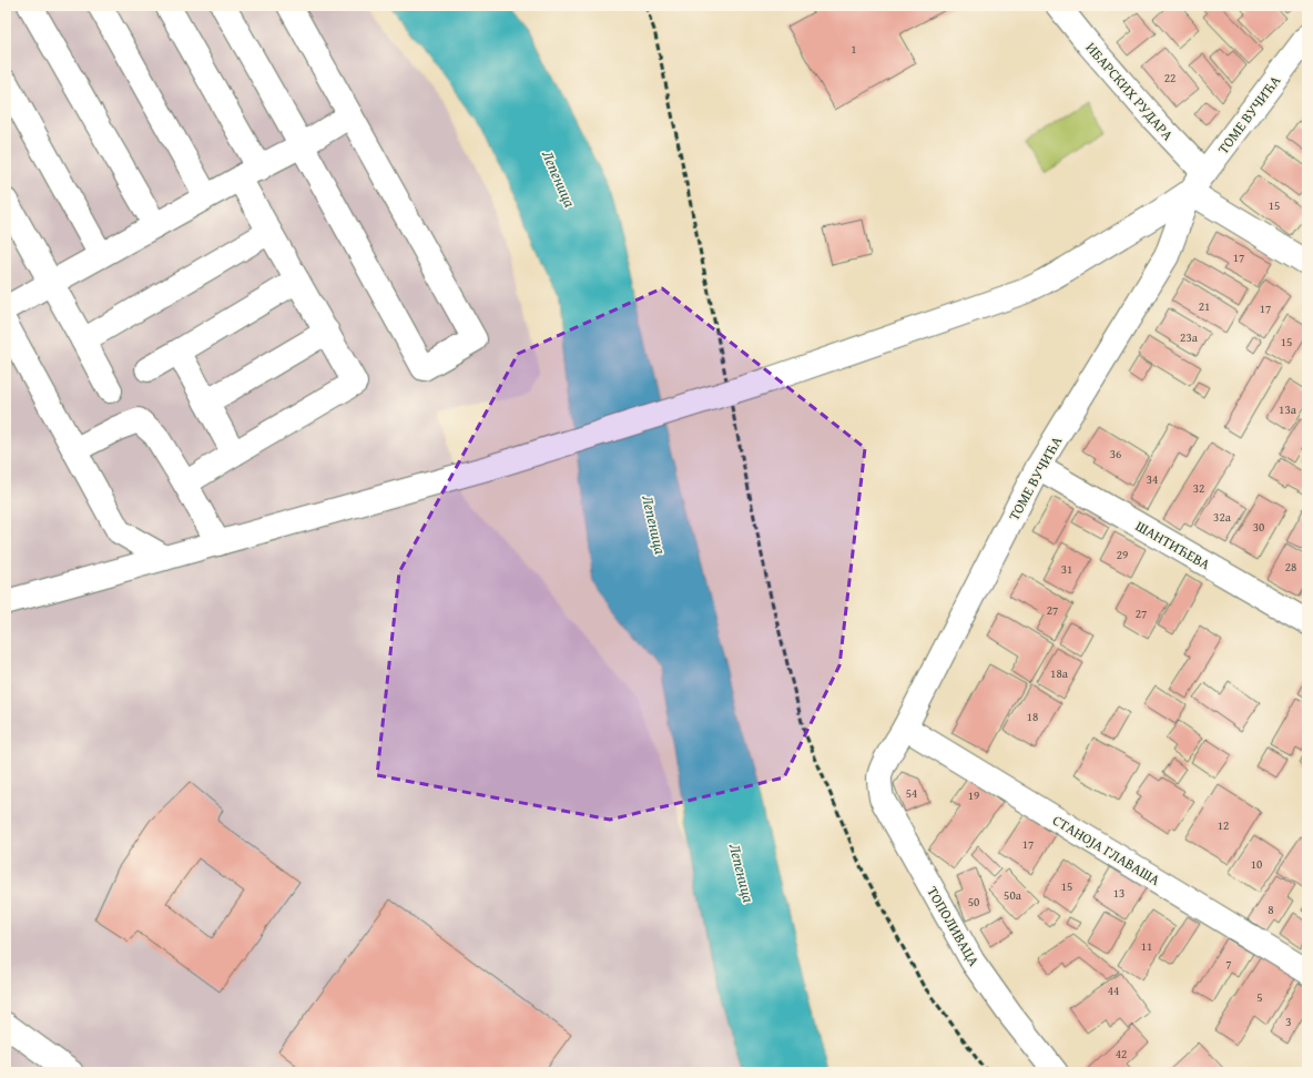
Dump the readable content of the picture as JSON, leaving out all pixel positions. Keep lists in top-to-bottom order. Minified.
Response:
{"streets":{"street":["ИБАРСКИХ РУДАРА","ТОМЕ ВУЧИЋА","ШАНТИЋЕВА","СТАНОЈА ГЛАВАША","ТОПОЛИВАЦА"]},"crossings":[["ИБАРСКИХ РУДАРА","ТОМЕ ВУЧИЋА"],["ТОМЕ ВУЧИЋА","ШАНТИЋЕВА"],["ТОМЕ ВУЧИЋА","СТАНОЈА ГЛАВАША"],["ТОМЕ ВУЧИЋА","ТОПОЛИВАЦА"]],"water":["Лепеница"],"house_numbers":["1","22","15","17","21","17","23a","15","13a","36","34","32","32a","30","29","28","31","27","27","18a","18","54","19","12","17","10","15","13","50a","50","8","11","7","44","5","3","42"]}
